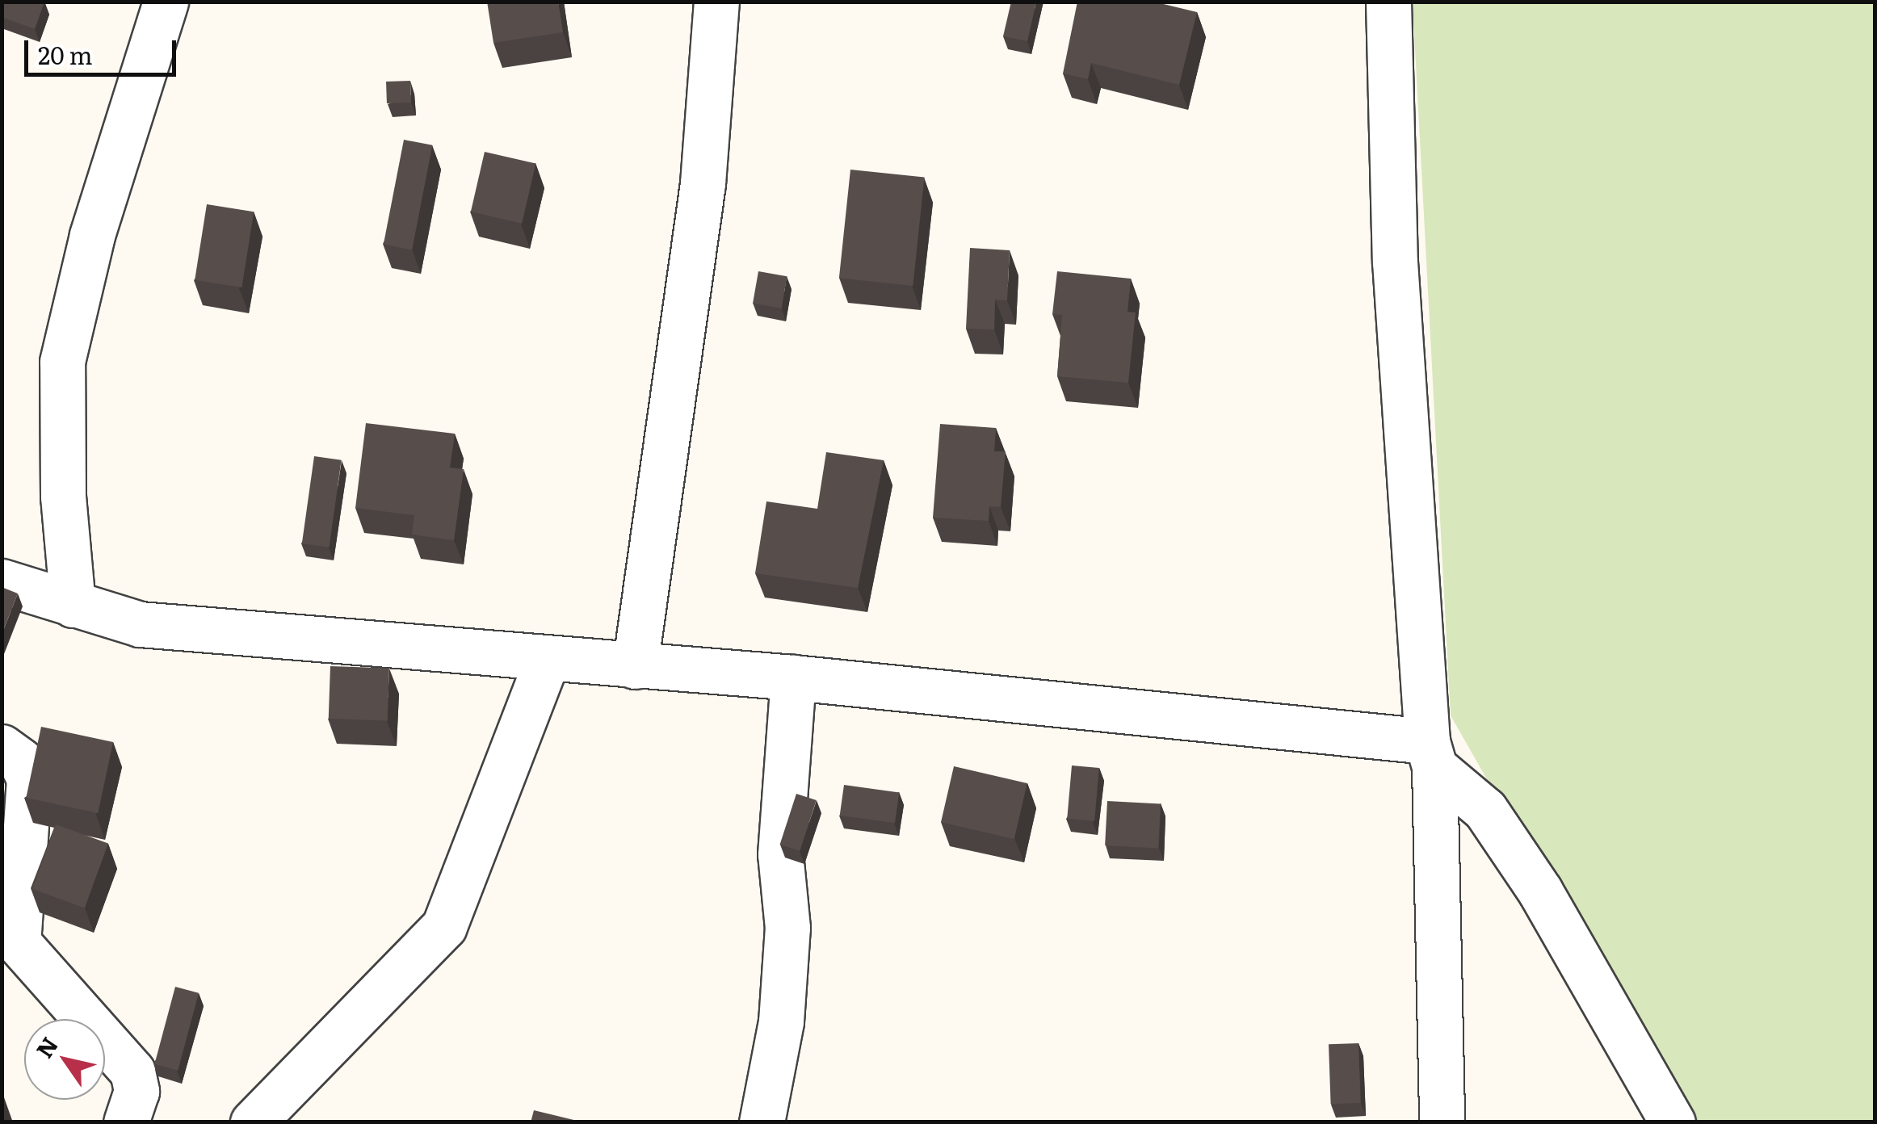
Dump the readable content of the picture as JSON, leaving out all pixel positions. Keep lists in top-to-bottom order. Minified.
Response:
{"scale_bar":"20 m","north":"top left"}
